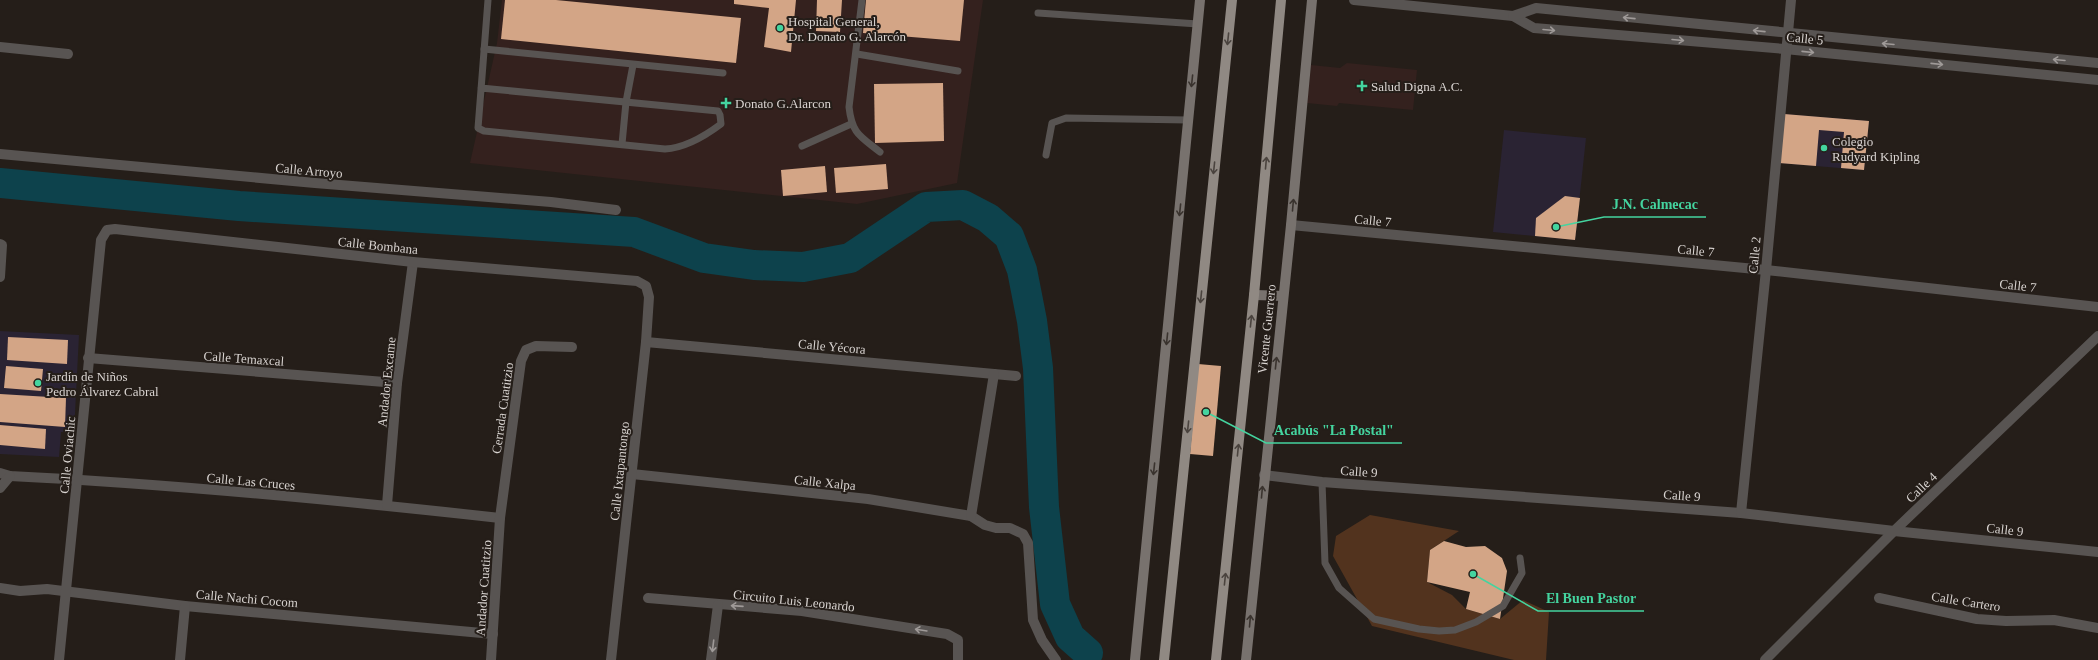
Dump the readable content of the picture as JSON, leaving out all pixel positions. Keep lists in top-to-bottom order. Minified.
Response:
{"streets":{"main road":["Vicente Guerrero"],"street":["Calle 5","Calle Arroyo","Calle 7","Calle Bombana","Calle 2","Calle Yécora","Calle Temaxcal","Andador Excame","Cerrada Cuatitzio","Calle Oviachic","Calle Ixtapantongo","Calle 9","Calle Las Cruces","Calle Xalpa","Calle 4","Andador Cuatitzio","Calle Nachi Cocom","Circuito Luis Leonardo","Calle Cartero"]},"crossings":[["Calle 5","Calle 2"],["Calle 7","Calle 2"],["Calle 7","Vicente Guerrero"],["Calle Bombana","Andador Excame"],["Calle Bombana","Calle Oviachic"],["Calle Bombana","Calle Ixtapantongo"],["Calle 2","Calle 9"],["Vicente Guerrero","Calle 9"],["Calle Yécora","Calle Ixtapantongo"],["Calle Temaxcal","Andador Excame"],["Calle Temaxcal","Calle Oviachic"],["Andador Excame","Calle Las Cruces"],["Cerrada Cuatitzio","Calle Las Cruces"],["Cerrada Cuatitzio","Andador Cuatitzio"],["Calle Oviachic","Calle Las Cruces"],["Calle Oviachic","Calle Nachi Cocom"],["Calle Ixtapantongo","Calle Xalpa"],["Calle 9","Calle 4"],["Calle Las Cruces","Andador Cuatitzio"],["Andador Cuatitzio","Calle Nachi Cocom"]],"one_way":["Circuito Luis Leonardo"],"places":{"other":["Hospital General, Dr. Donato G. Alarcón","Colegio Rudyard Kipling","J.N. Calmecac","Jardín de Niños Pedro Álvarez Cabral","Acabús \"La Postal\"","El Buen Pastor"],"health":["Salud Digna A.C.","Donato G.Alarcon"]}}
